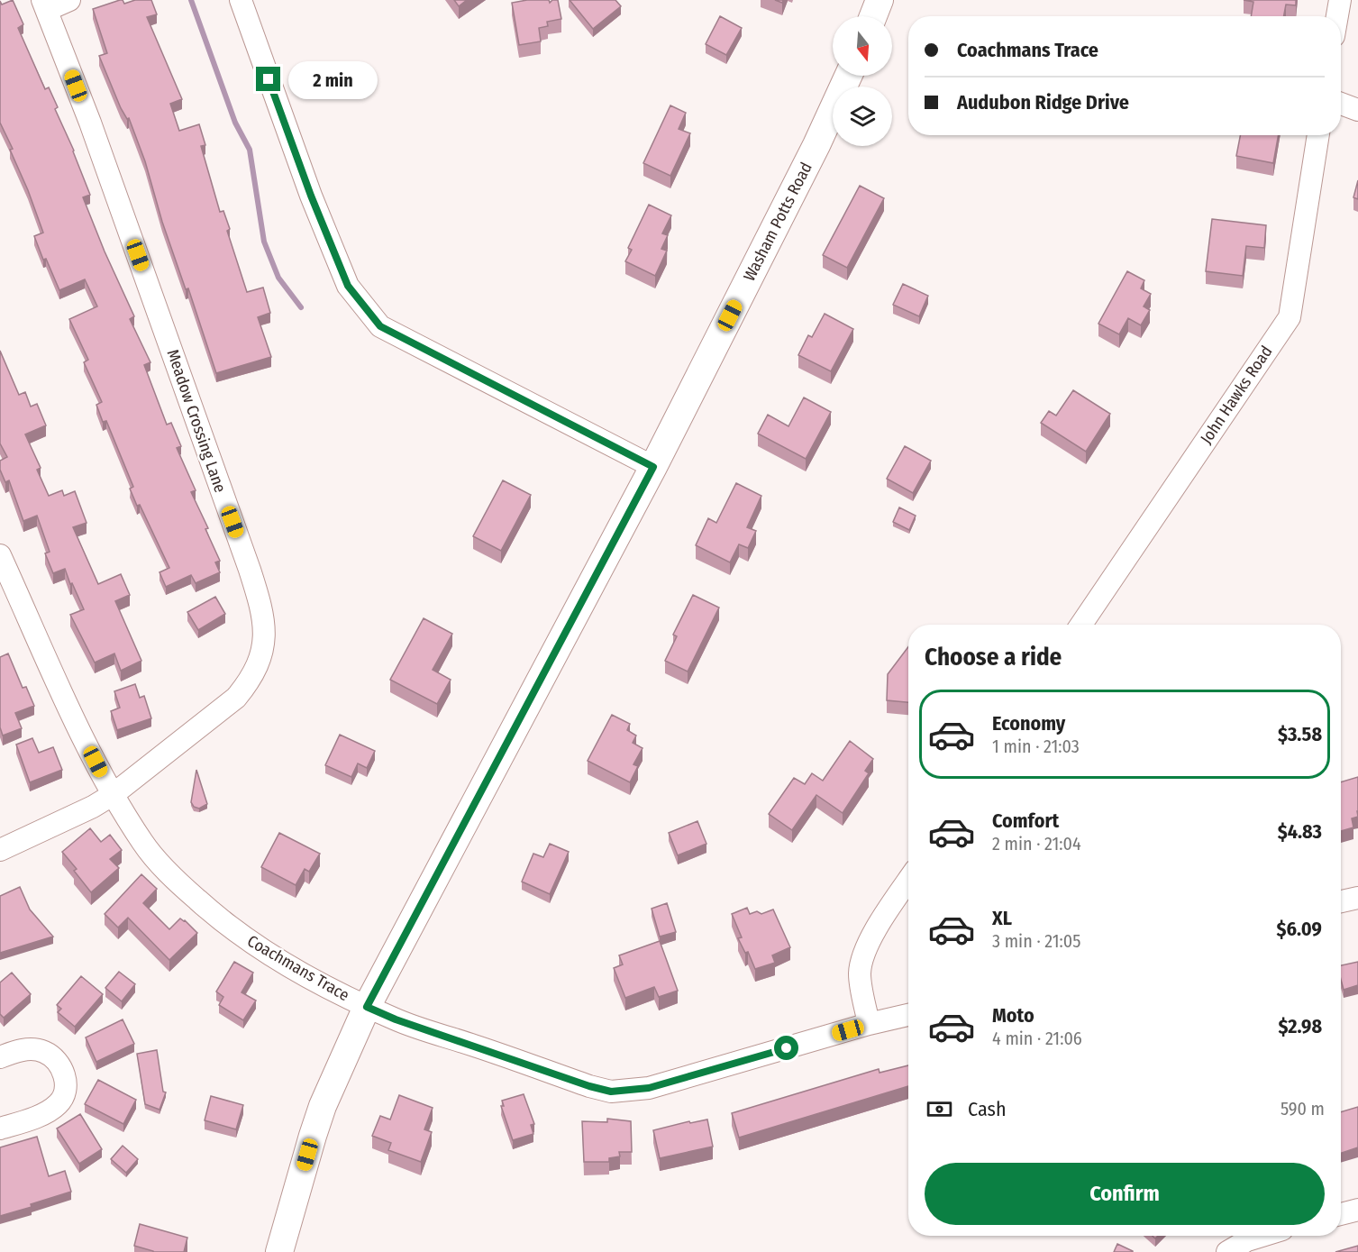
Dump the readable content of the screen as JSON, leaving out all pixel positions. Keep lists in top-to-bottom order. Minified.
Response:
{"streets":{"street":["Washam Potts Road","John Hawks Road","Meadow Crossing Lane","Coachmans Trace"]},"crossings":[["Washam Potts Road","Coachmans Trace"],["Meadow Crossing Lane","Coachmans Trace"]],"north":"bottom","page":{"banner":["Coachmans Trace","Audubon Ridge Drive"],"bubble":"2 min","heading":"Choose a ride","list":[{"name":"Economy","note":"1 min · 21:03","value":"$3.58"},{"name":"Comfort","note":"2 min · 21:04","value":"$4.83"},{"name":"XL","note":"3 min · 21:05","value":"$6.09"},{"name":"Moto","note":"4 min · 21:06","value":"$2.98"}],"pay":["Cash","590 m"],"buttons":"Confirm"}}
